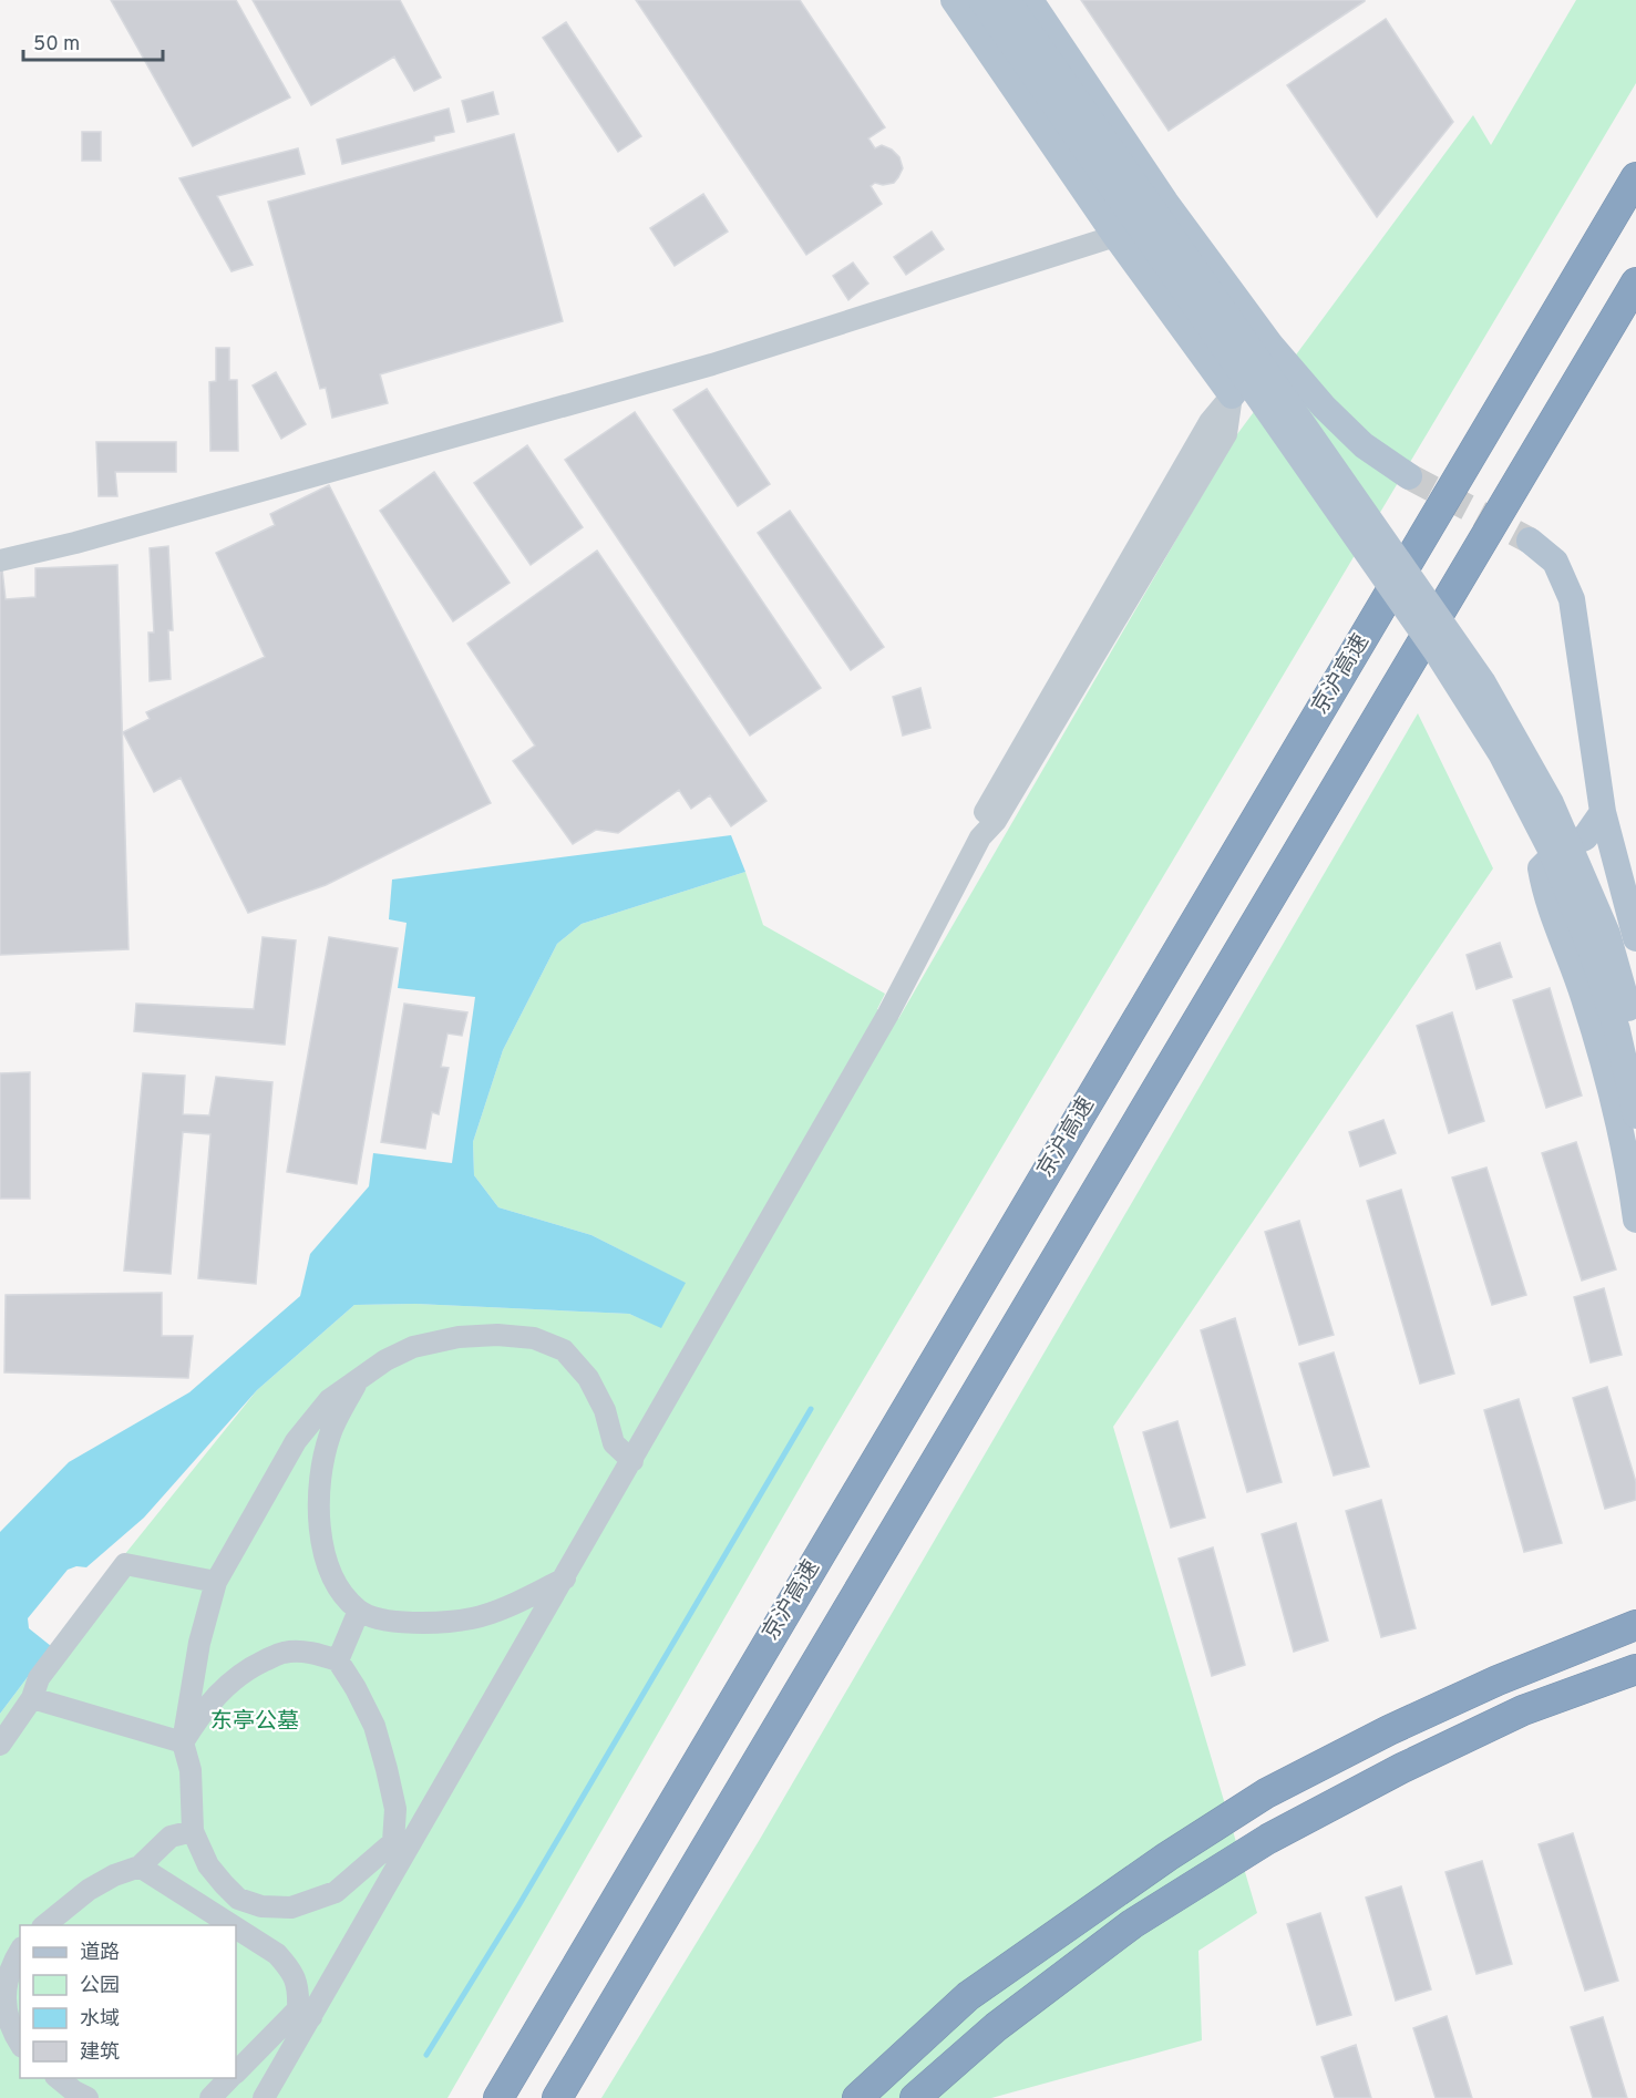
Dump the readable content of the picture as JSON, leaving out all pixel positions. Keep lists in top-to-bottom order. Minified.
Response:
{"streets":{"highway":["京沪高速"]},"parks":["东亭公墓"],"legend":["道路","公园","水域","建筑"],"scale_bar":"50 m"}
